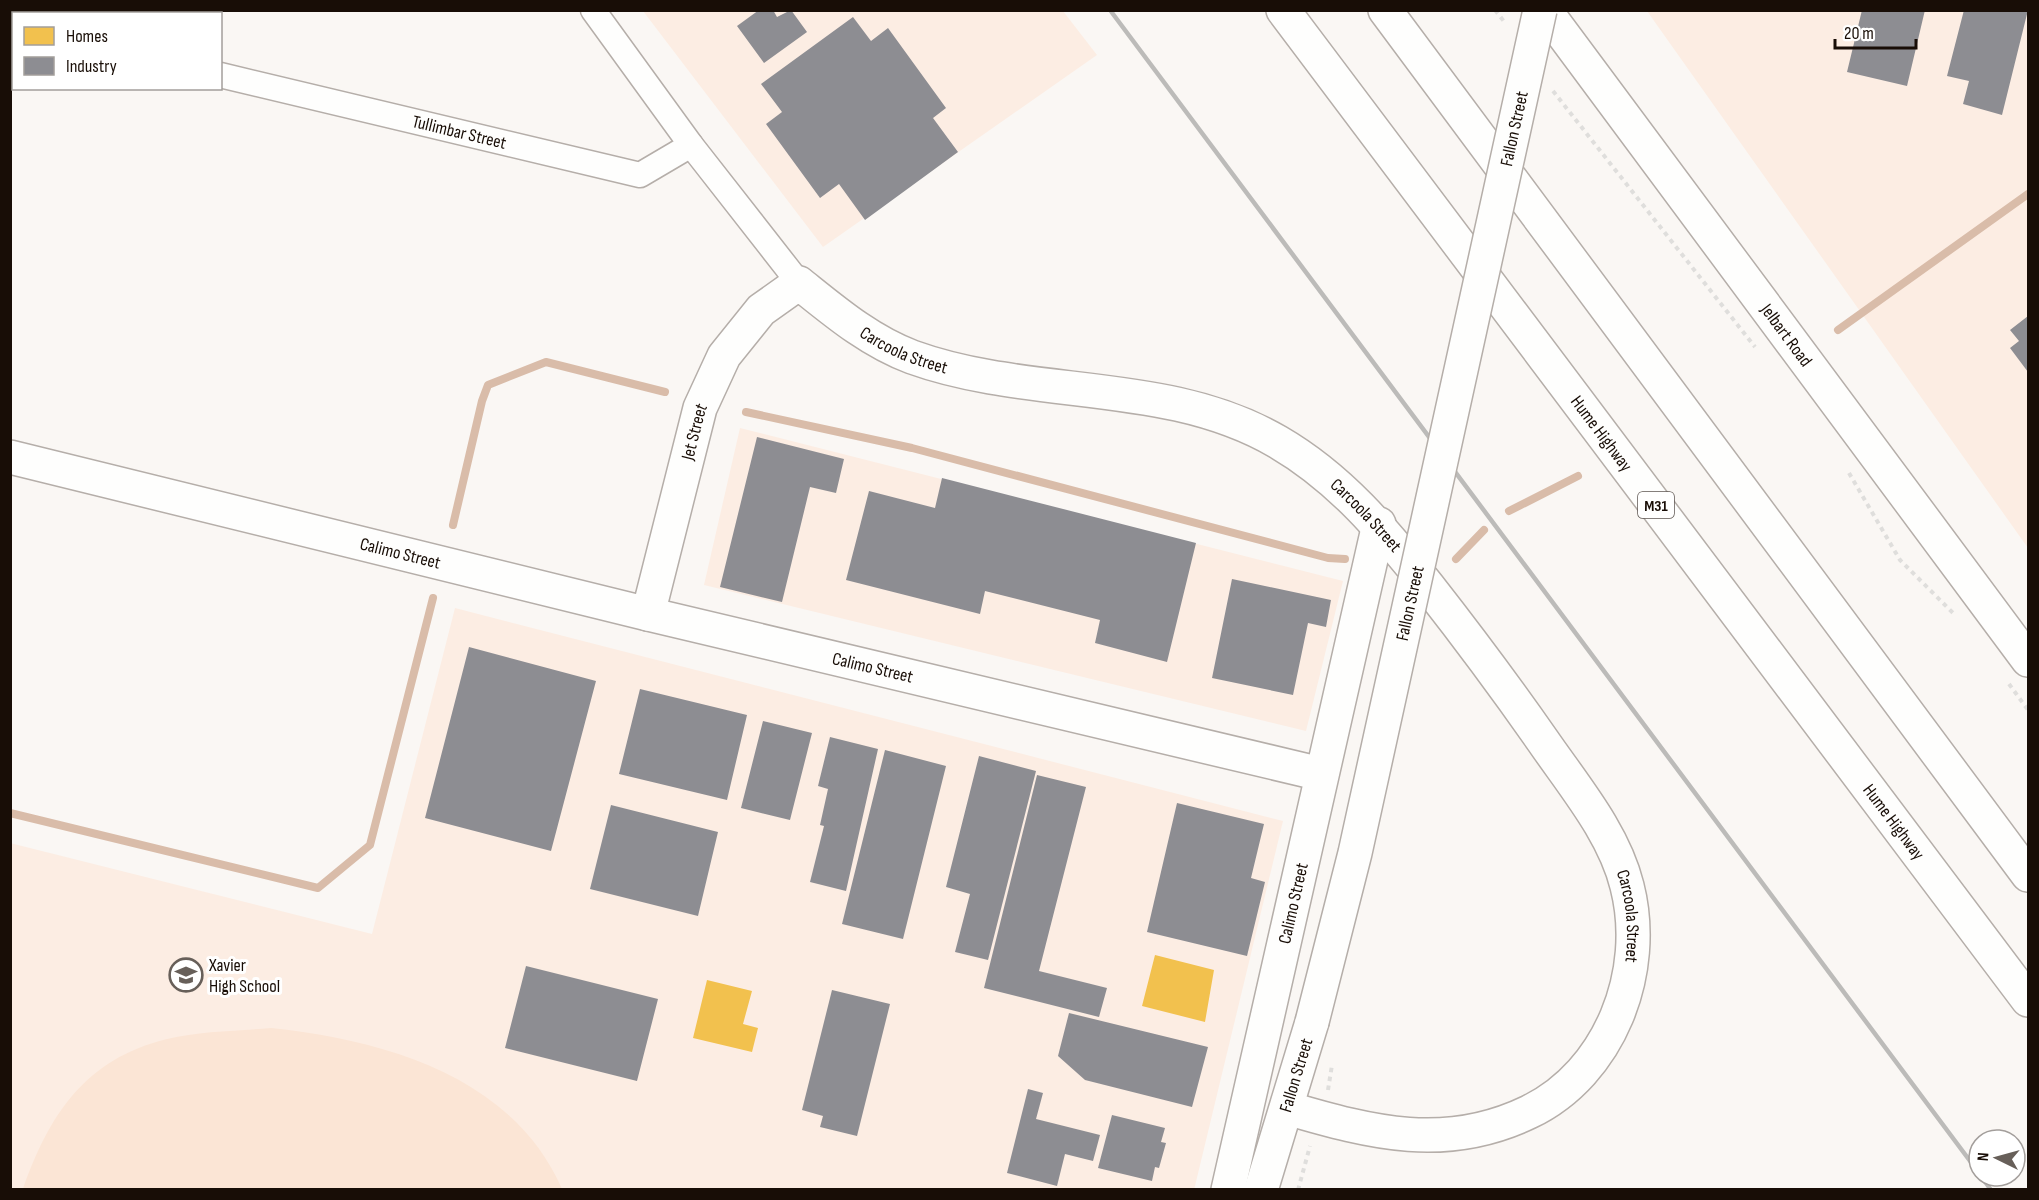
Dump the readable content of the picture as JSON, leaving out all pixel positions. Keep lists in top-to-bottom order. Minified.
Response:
{"streets":{"main road":["Fallon Street","Jelbart Road","Carcoola Street","Jet Street","Hume Highway","M31","Calimo Street"],"street":["Tullimbar Street"]},"crossings":[["Fallon Street","Jelbart Road"],["Fallon Street","Carcoola Street"],["Tullimbar Street","Carcoola Street"],["Carcoola Street","Jet Street"],["Jet Street","Calimo Street"]],"places":{"school or university":["Xavier High School"]},"legend":["Homes","Industry"],"scale_bar":"20 m","north":"left"}
